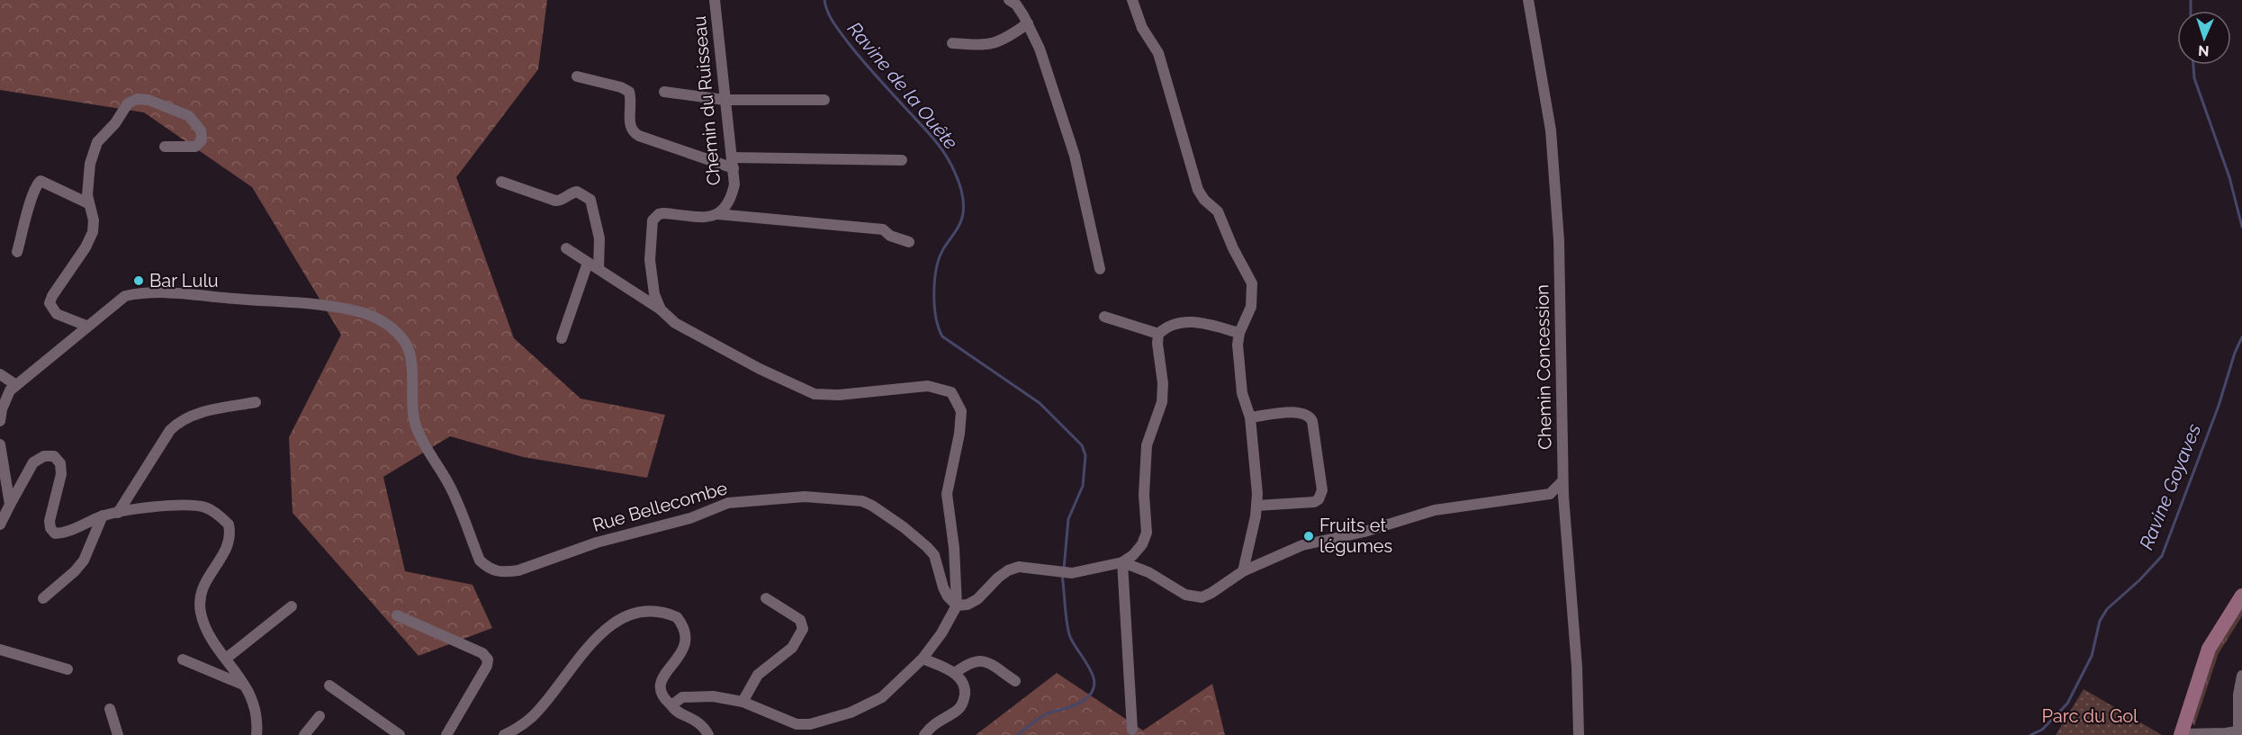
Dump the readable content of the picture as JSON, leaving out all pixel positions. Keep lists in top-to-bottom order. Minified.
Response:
{"streets":{"street":["Chemin du Ruisseau","Chemin Concession","Rue Bellecombe"]},"water":["Ravine de la Ouête","Ravine Goyaves"],"parks":["Parc du Gol"],"places":["Bar Lulu","Fruits et légumes"],"north":"bottom"}
